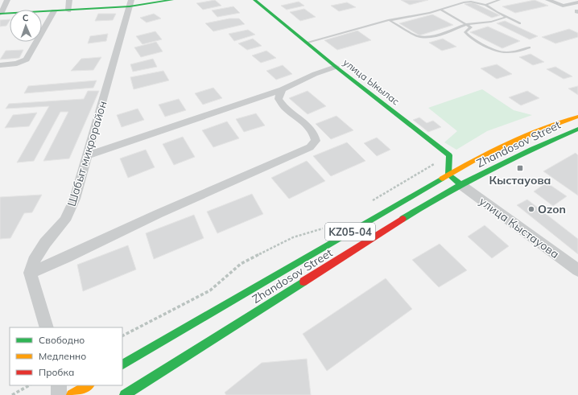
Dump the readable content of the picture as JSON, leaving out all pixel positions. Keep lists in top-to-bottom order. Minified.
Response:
{"streets":{"main road":["улица Ыкылас","Zhandosov Street","KZ05-04"],"street":["Шабыт микрорайон","улица Кыстауова"]},"crossings":[["улица Ыкылас","Zhandosov Street"],["Zhandosov Street","улица Кыстауова"]],"places":{"transit":["Кыстауова"],"other":["Ozon"]},"legend":["Свободно","Медленно","Пробка"],"north":"top"}
